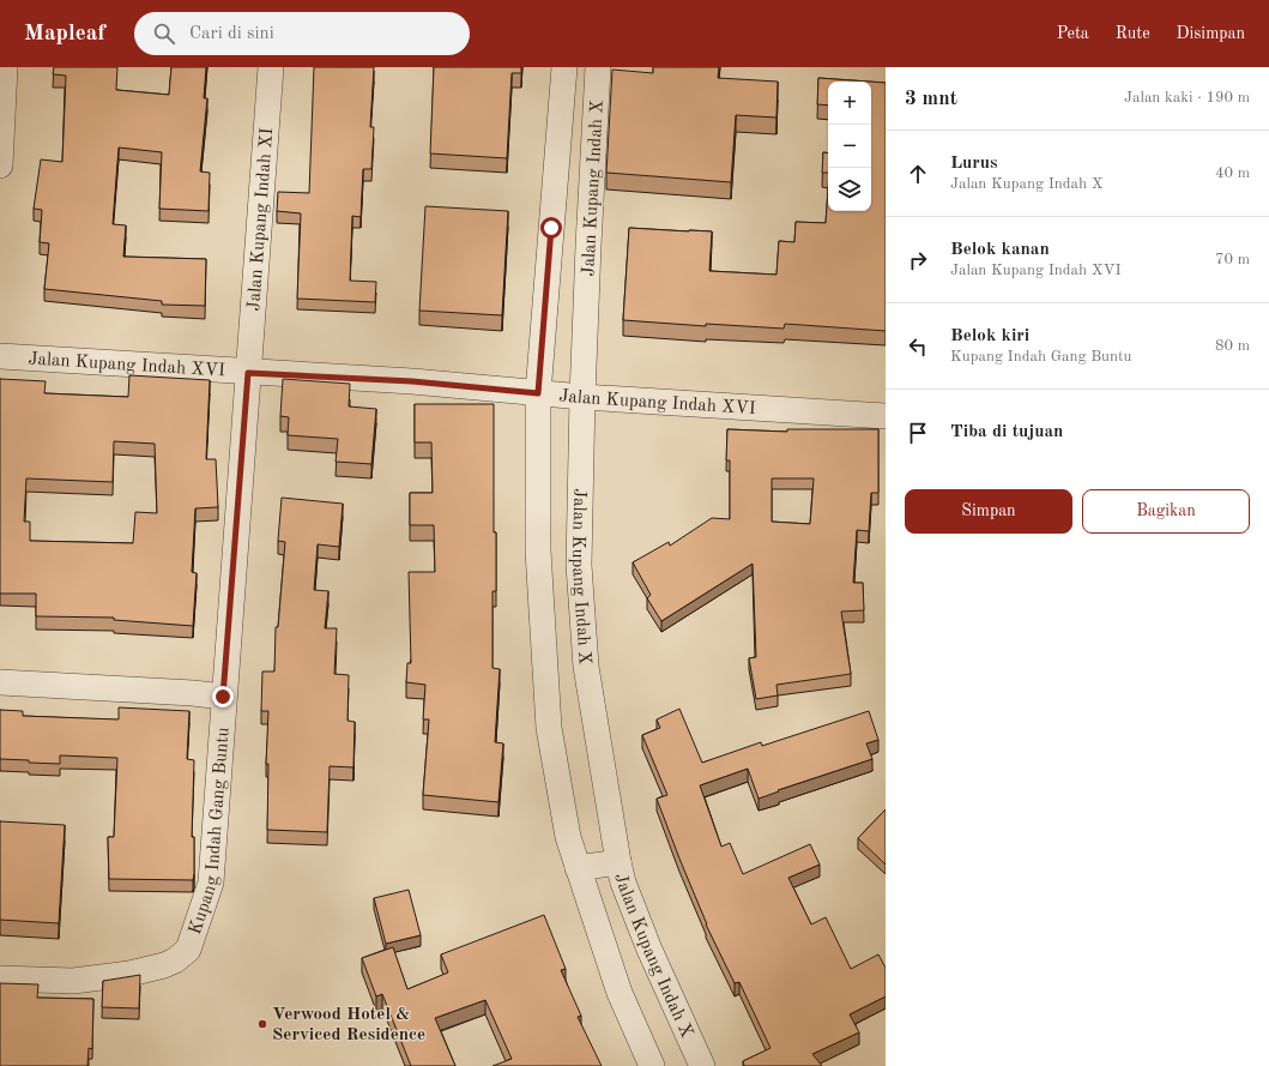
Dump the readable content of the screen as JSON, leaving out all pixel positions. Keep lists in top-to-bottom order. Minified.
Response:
{"streets":{"street":["Jalan Kupang Indah X","Jalan Kupang Indah XI","Jalan Kupang Indah XVI","Kupang Indah Gang Buntu"]},"crossings":[["Jalan Kupang Indah X","Jalan Kupang Indah XVI"],["Jalan Kupang Indah XI","Jalan Kupang Indah XVI"],["Jalan Kupang Indah XI","Kupang Indah Gang Buntu"],["Jalan Kupang Indah XVI","Kupang Indah Gang Buntu"]],"places":["Verwood Hotel & Serviced Residence"],"page":{"header":"Mapleaf","search":"Cari di sini","nav":["Peta","Rute","Disimpan"],"heading":["3 mnt","Jalan kaki · 190 m"],"map_buttons":["+","−"],"list":[["Lurus","Jalan Kupang Indah X","40 m"],["Belok kanan","Jalan Kupang Indah XVI","70 m"],["Belok kiri","Kupang Indah Gang Buntu","80 m"],"Tiba di tujuan"],"buttons":["Simpan","Bagikan"]}}
